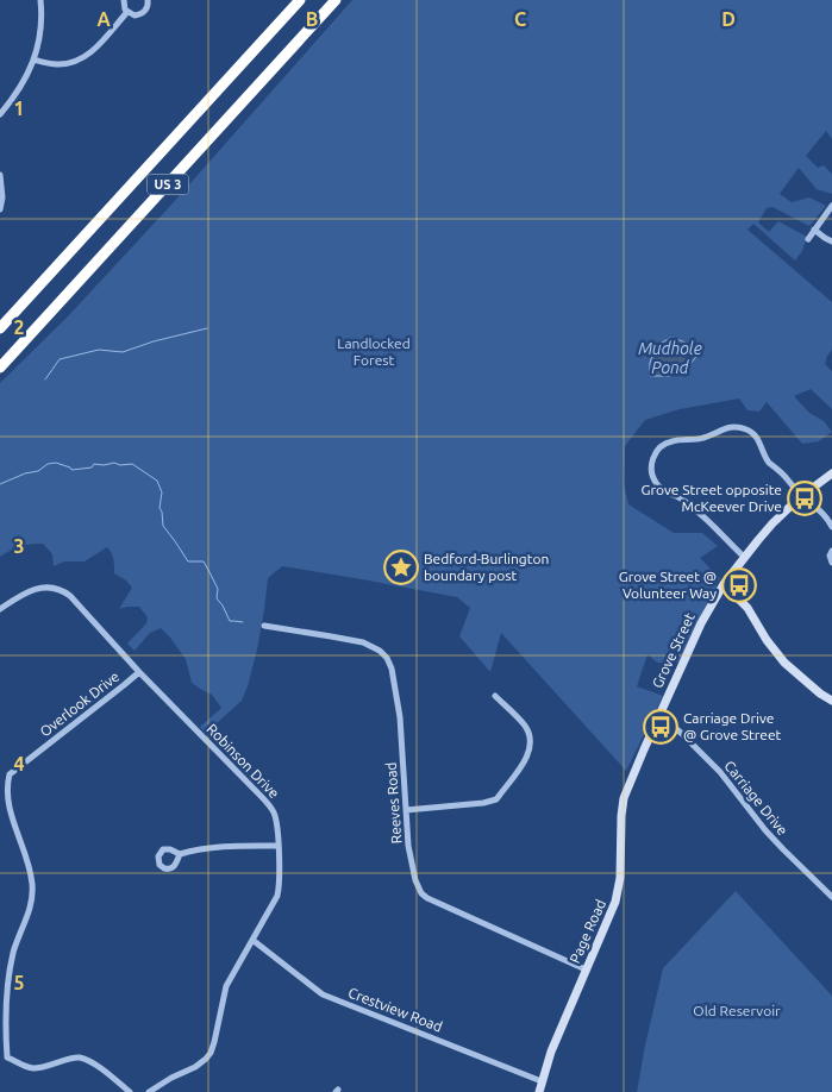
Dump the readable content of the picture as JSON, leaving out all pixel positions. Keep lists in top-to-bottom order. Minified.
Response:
{"streets":{"highway":["US 3"],"main road":["Grove Street","Page Road"],"street":["Overlook Drive","Robinson Drive","Carriage Drive","Reeves Road","Crestview Road"]},"crossings":[["Grove Street","Carriage Drive"],["Grove Street","Page Road"],["Overlook Drive","Robinson Drive"],["Robinson Drive","Crestview Road"],["Reeves Road","Page Road"],["Page Road","Crestview Road"]],"water":["Mudhole Pond"],"parks":["Landlocked Forest","Old Reservoir"],"places":{"bus stop":["Grove Street opposite McKeever Drive","Grove Street @ Volunteer Way","Carriage Drive @ Grove Street"],"place":["Bedford-Burlington boundary post"]},"grid":{"columns":["A","B","C","D"],"rows":["1","2","3","4","5"]}}
